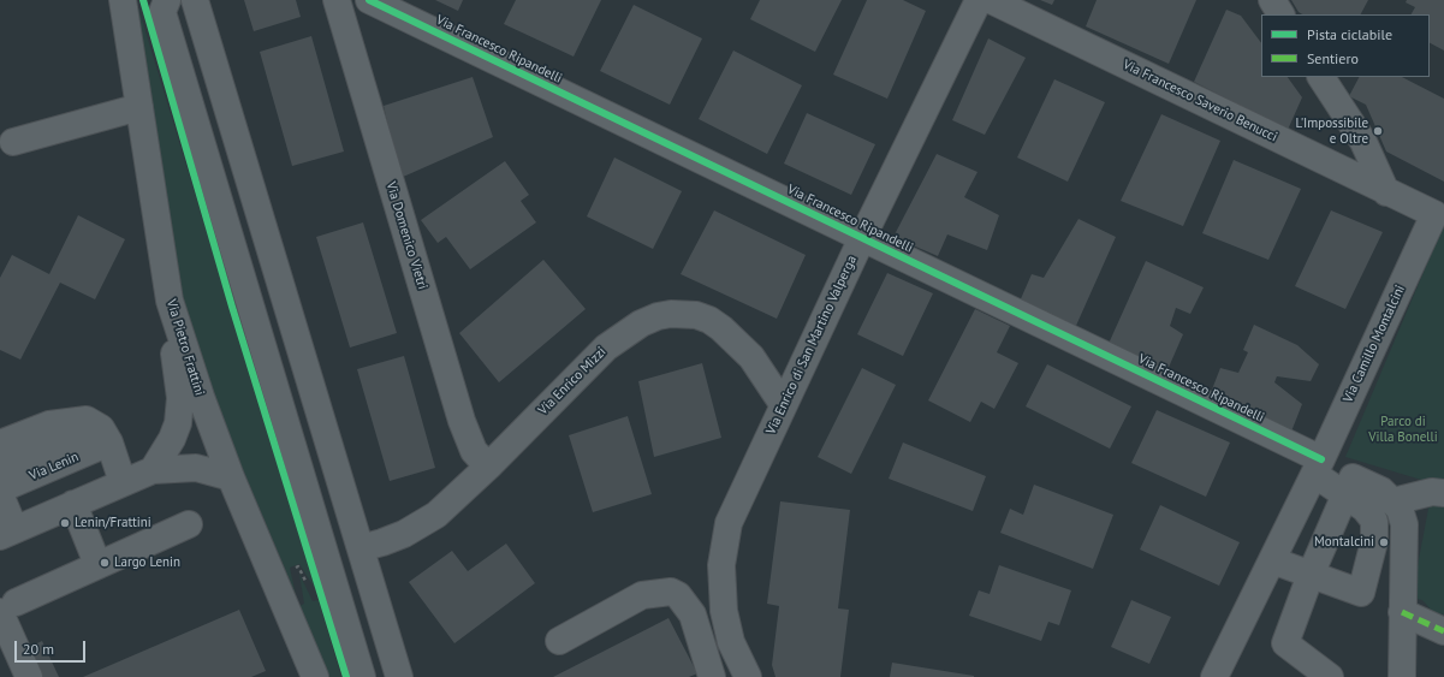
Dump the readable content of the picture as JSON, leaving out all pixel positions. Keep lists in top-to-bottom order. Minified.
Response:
{"streets":{"street":["Via Francesco Ripandelli","Via Francesco Saverio Benucci","Via Domenico Vietri","Via Camillo Montalcini","Via Enrico di San Martino Valperga","Via Pietro Frattini","Via Enrico Mizzi","Via Lenin"]},"crossings":[["Via Francesco Ripandelli","Via Camillo Montalcini"],["Via Francesco Ripandelli","Via Enrico di San Martino Valperga"],["Via Francesco Saverio Benucci","Via Camillo Montalcini"],["Via Domenico Vietri","Via Enrico Mizzi"],["Via Enrico di San Martino Valperga","Via Enrico Mizzi"]],"parks":["Parco di Villa Bonelli"],"places":["L'Impossibile e Oltre","Lenin/Frattini","Montalcini","Largo Lenin"],"legend":["Pista ciclabile","Sentiero"],"scale_bar":"20 m"}
